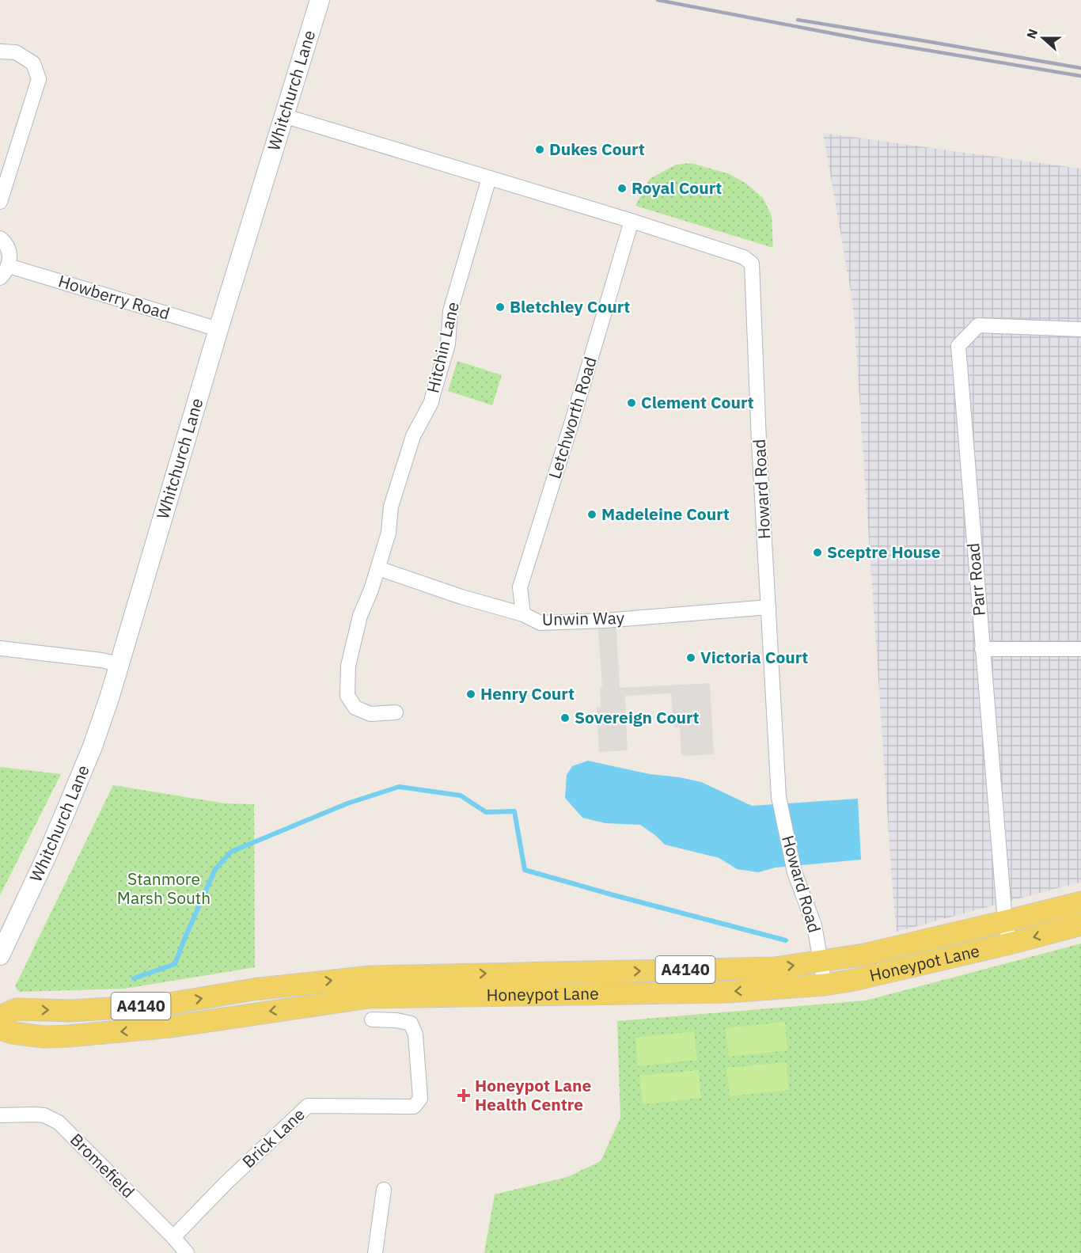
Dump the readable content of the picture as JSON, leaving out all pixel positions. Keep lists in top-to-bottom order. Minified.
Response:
{"streets":{"main road":["Whitchurch Lane","Honeypot Lane","A4140"],"street":["Howberry Road","Hitchin Lane","Letchworth Road","Howard Road","Parr Road","Unwin Way","Brick Lane","Bromefield"]},"crossings":[["Whitchurch Lane","Howberry Road"],["Hitchin Lane","Howard Road"],["Hitchin Lane","Unwin Way"],["Letchworth Road","Howard Road"],["Letchworth Road","Unwin Way"],["Howard Road","Unwin Way"],["Howard Road","Honeypot Lane"],["Parr Road","Honeypot Lane"],["Brick Lane","Bromefield"]],"parks":["Stanmore Marsh South"],"places":{"other":["Dukes Court","Royal Court","Bletchley Court","Clement Court","Madeleine Court","Sceptre House","Victoria Court","Henry Court","Sovereign Court"],"health":["Honeypot Lane Health Centre"]},"north":"left"}
